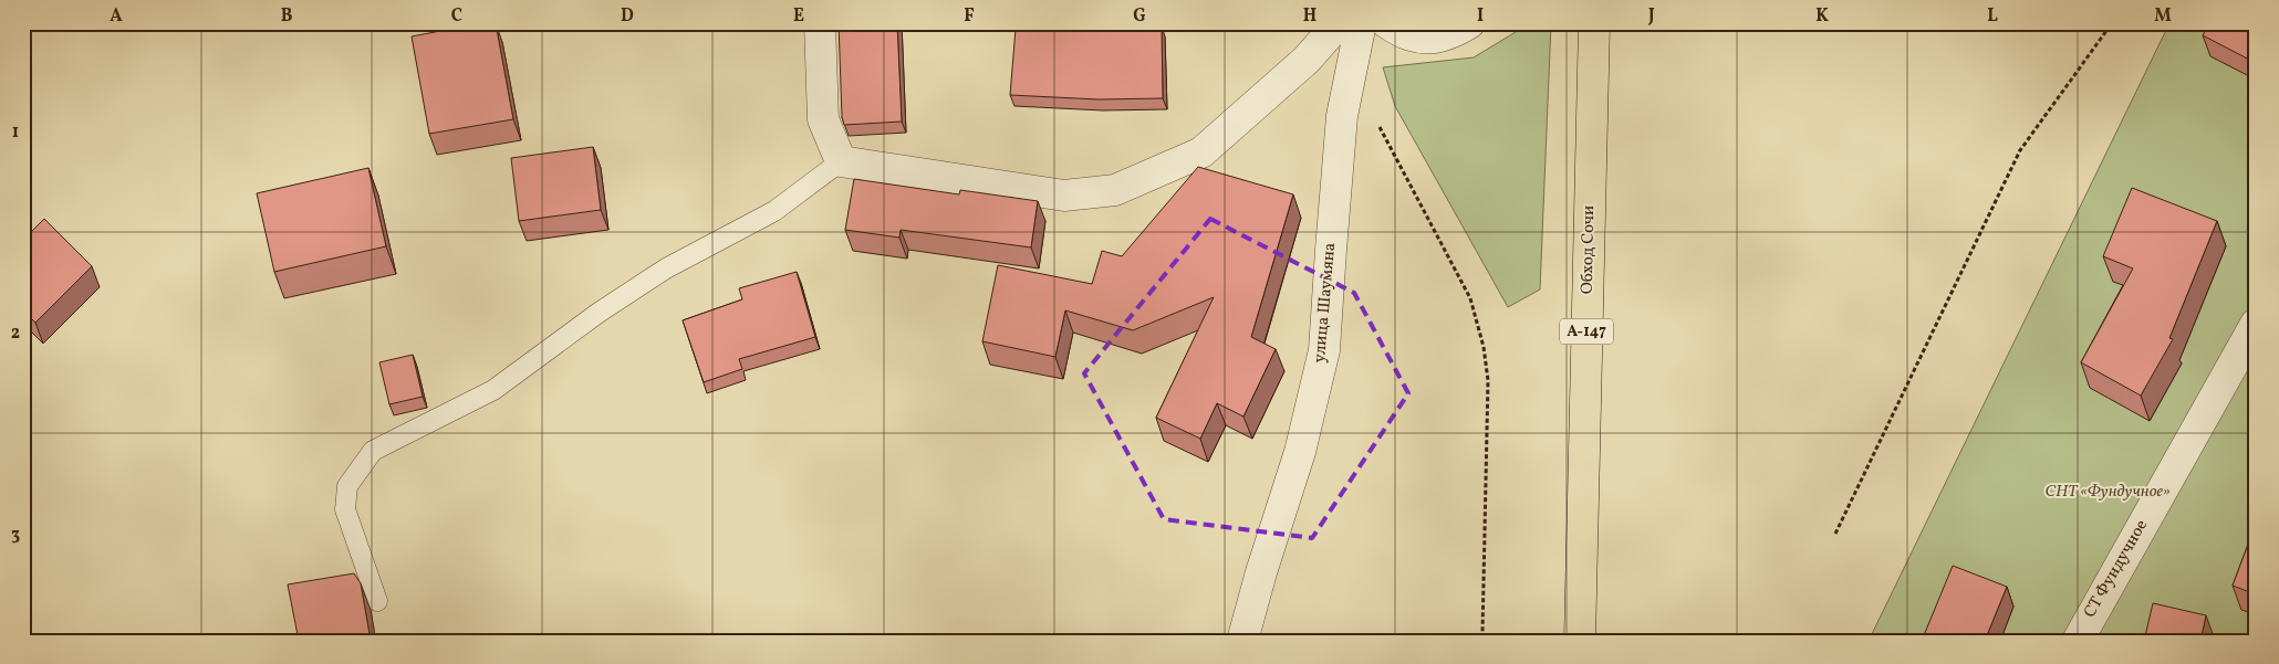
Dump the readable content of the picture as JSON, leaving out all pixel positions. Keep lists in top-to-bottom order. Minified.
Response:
{"streets":{"highway":["Обход Сочи","А-147"],"street":["улица Шаумяна","СТ Фундучное"]},"parks":["СНТ «Фундучное»"],"grid":{"columns":["A","B","C","D","E","F","G","H","I","J","K","L","M"],"rows":["1","2","3"]}}
